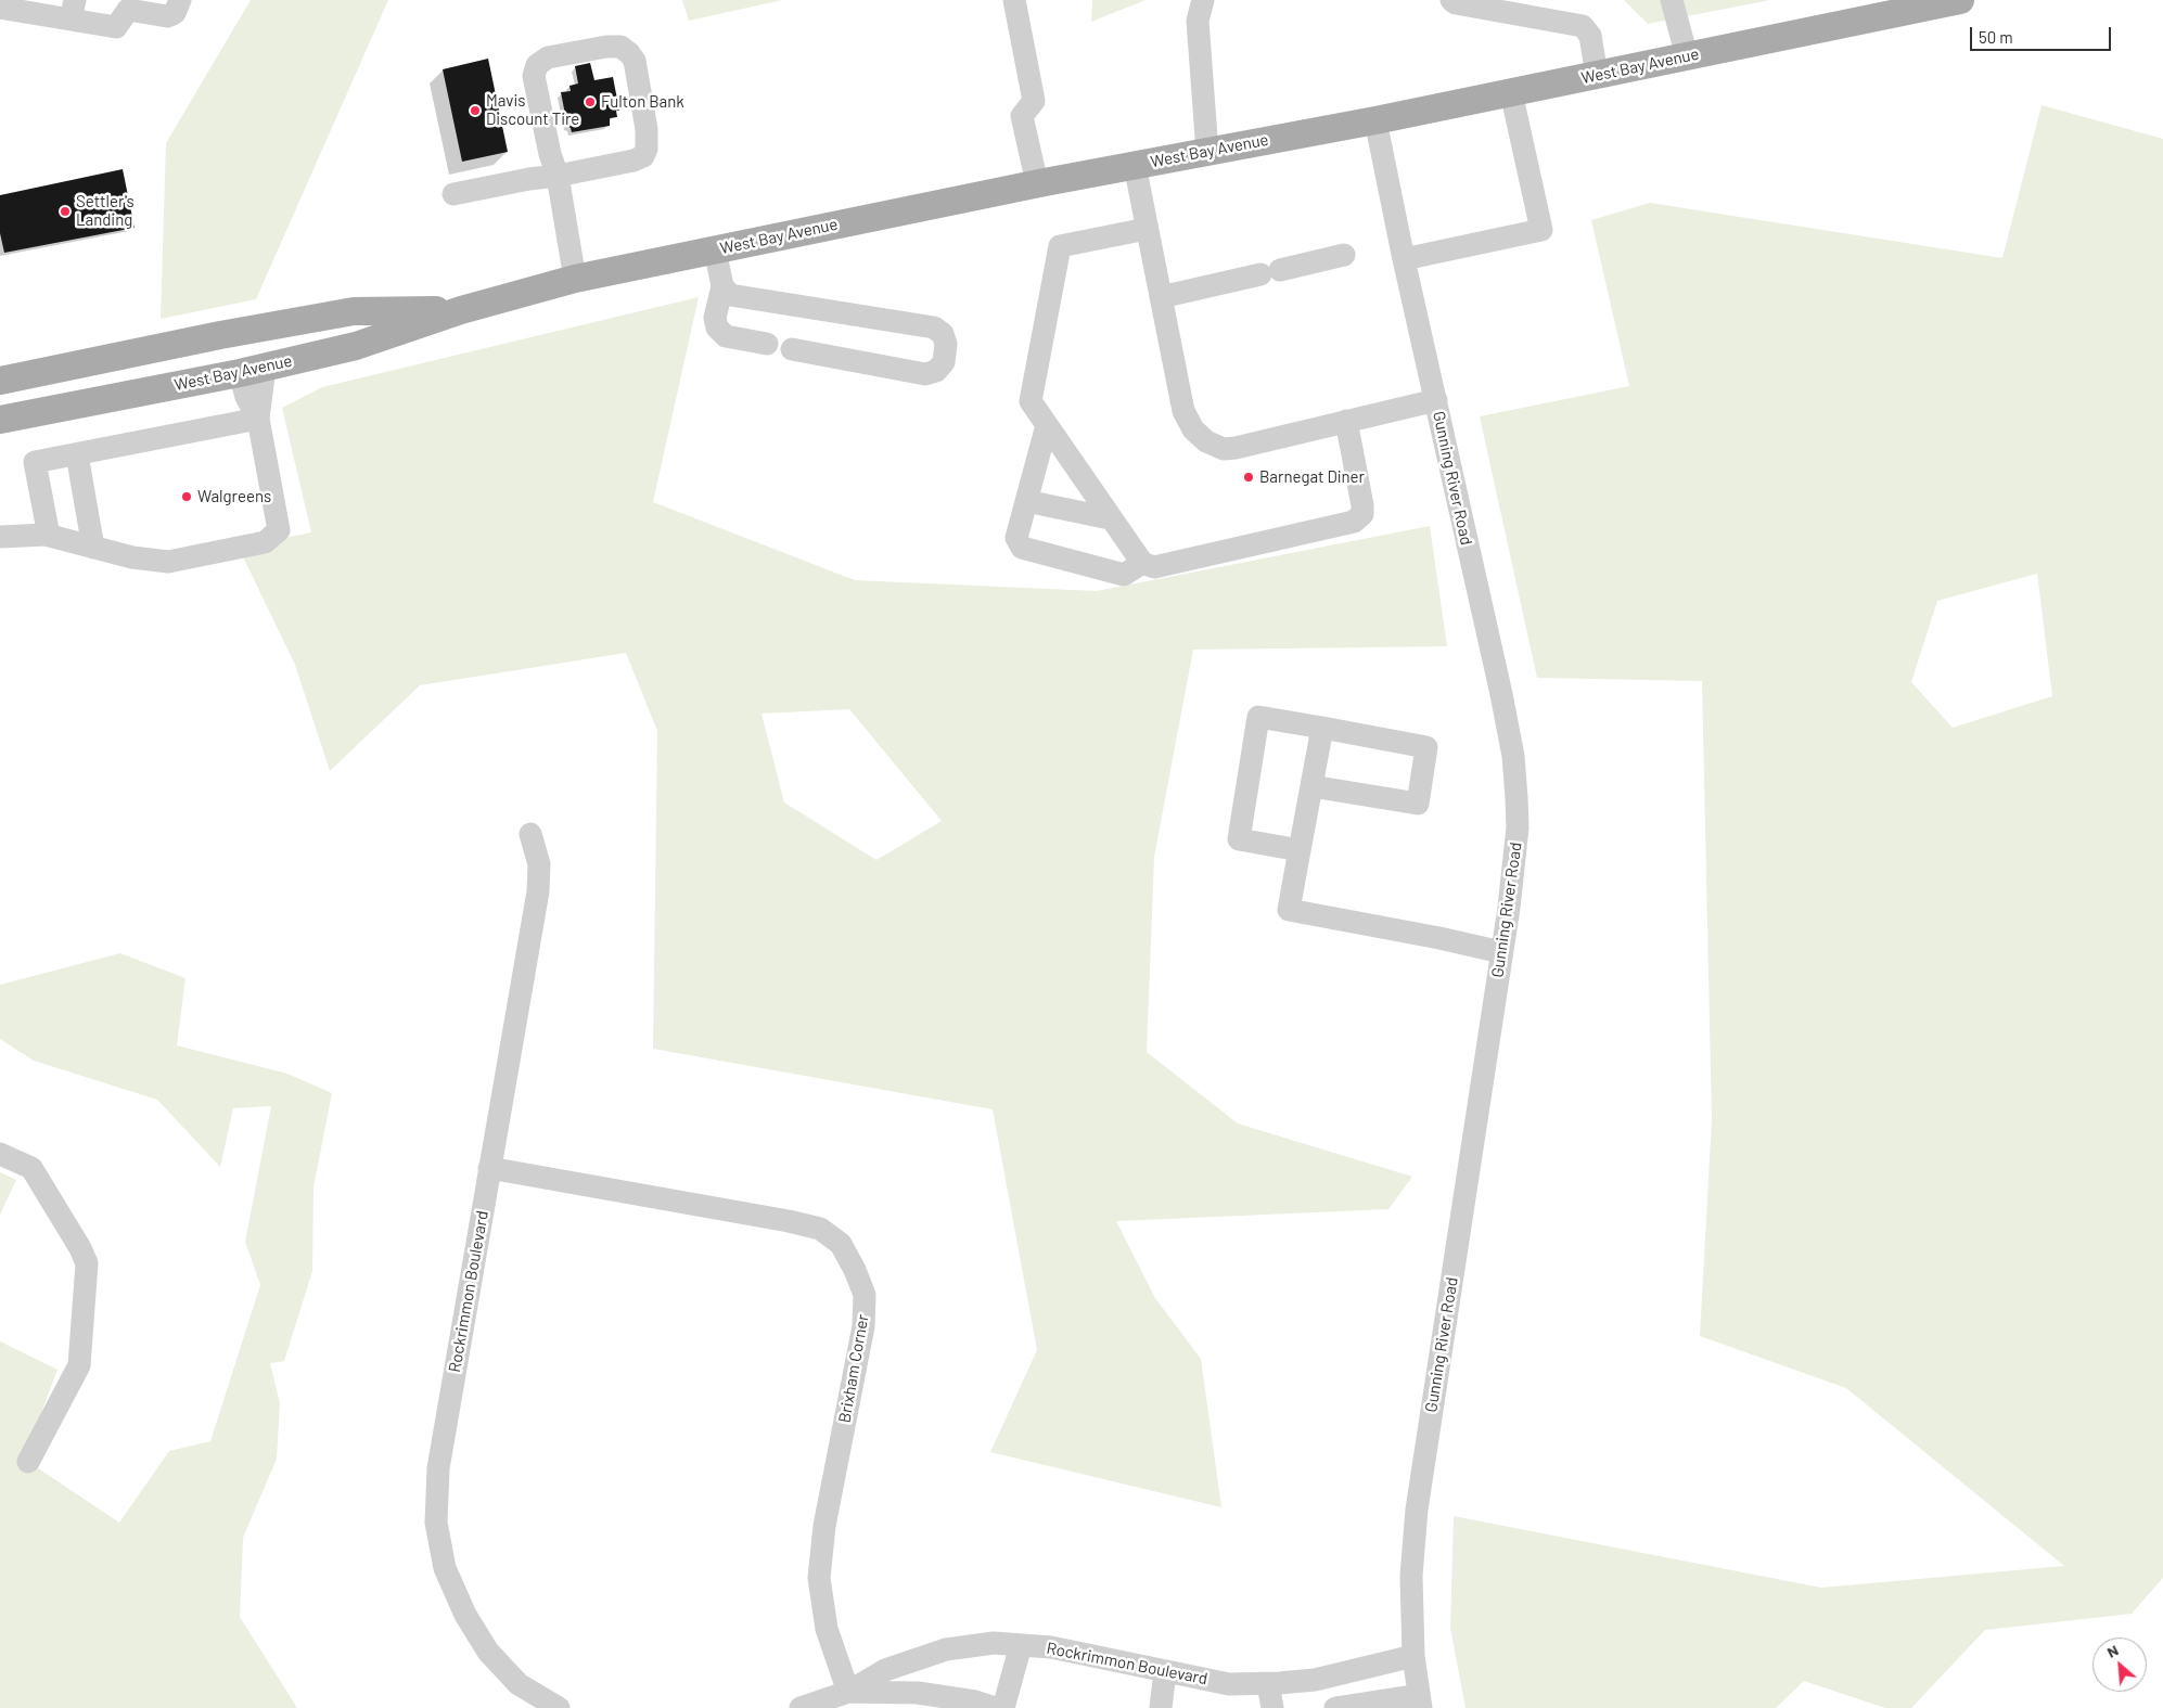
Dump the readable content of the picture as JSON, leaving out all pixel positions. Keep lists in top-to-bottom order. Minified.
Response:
{"streets":{"main road":["West Bay Avenue"],"street":["Gunning River Road","Rockrimmon Boulevard","Brixham Corner"]},"crossings":[["West Bay Avenue","Gunning River Road"],["Gunning River Road","Rockrimmon Boulevard"],["Rockrimmon Boulevard","Brixham Corner"]],"places":["Fulton Bank","Mavis Discount Tire","Settler's Landing","Barnegat Diner","Walgreens"],"scale_bar":"50 m","north":"top left"}
